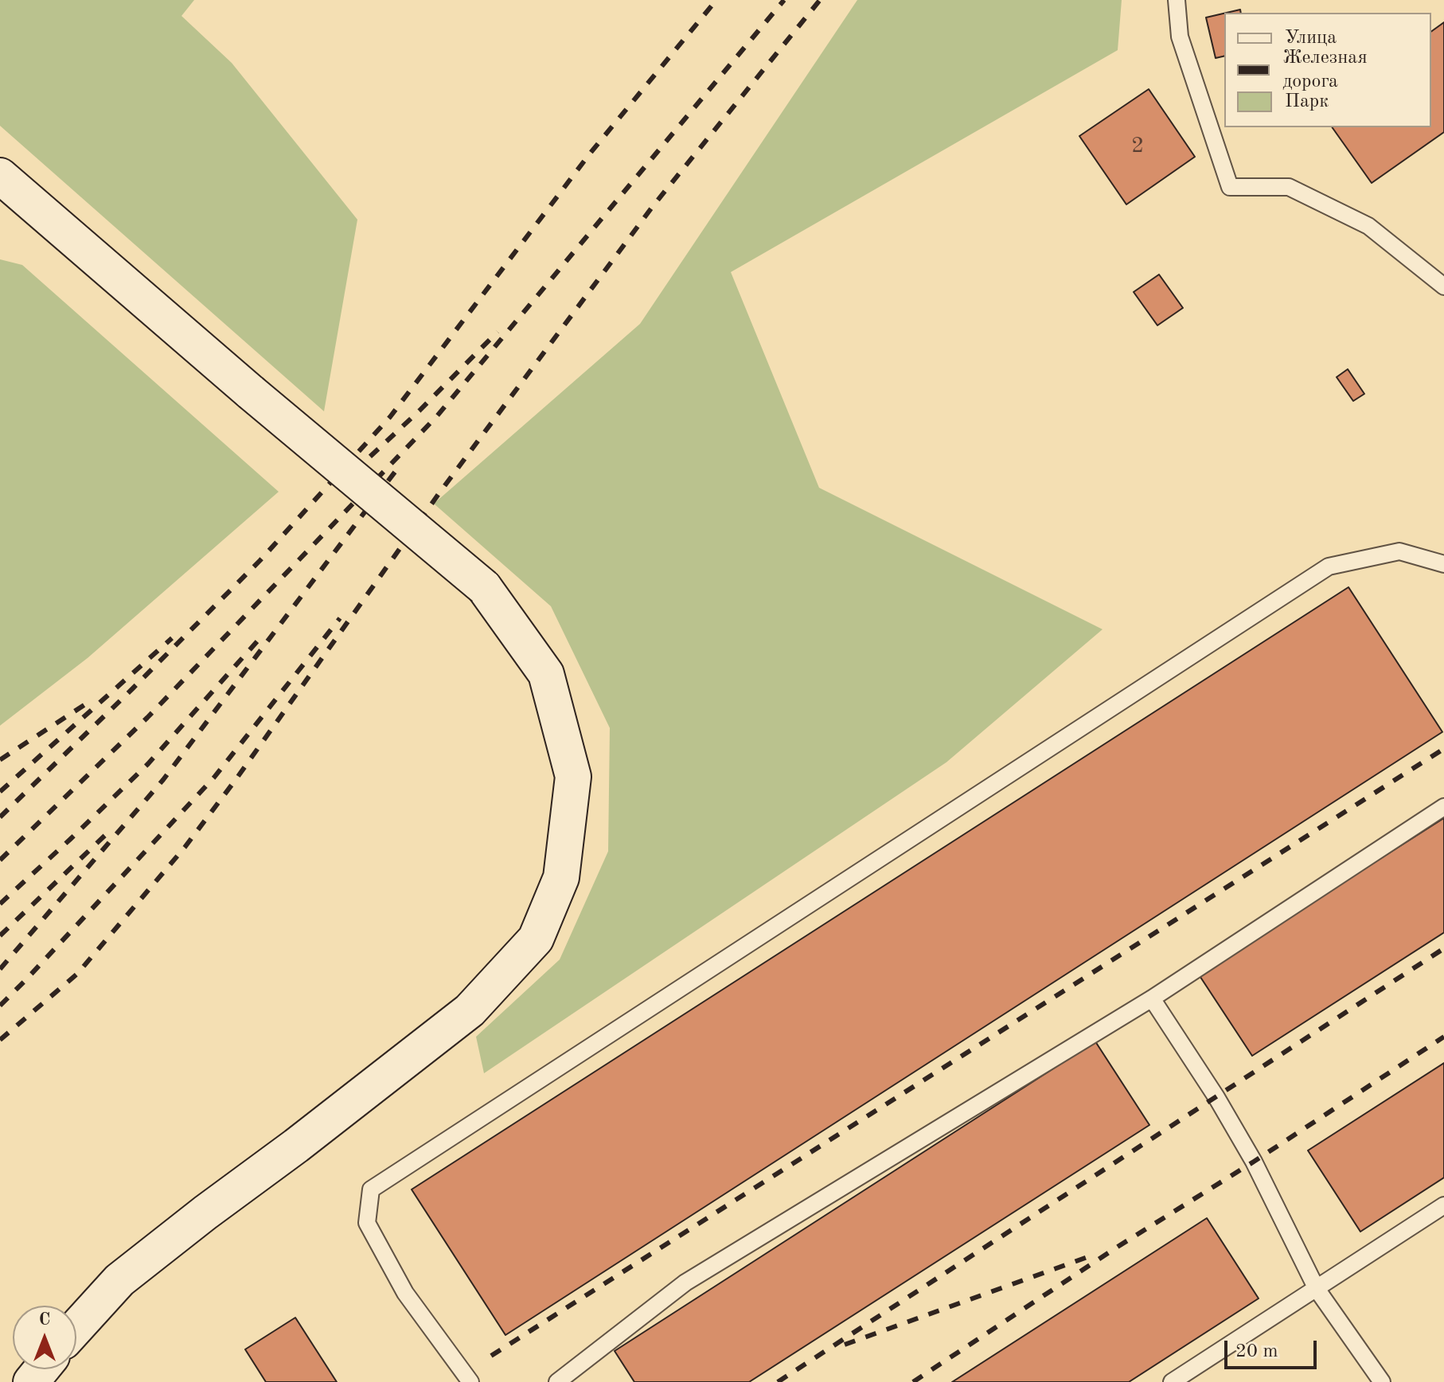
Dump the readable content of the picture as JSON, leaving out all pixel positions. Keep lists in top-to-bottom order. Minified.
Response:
{"house_numbers":["2"],"legend":["Улица","Железная дорога","Парк"],"scale_bar":"20 m","north":"top"}
